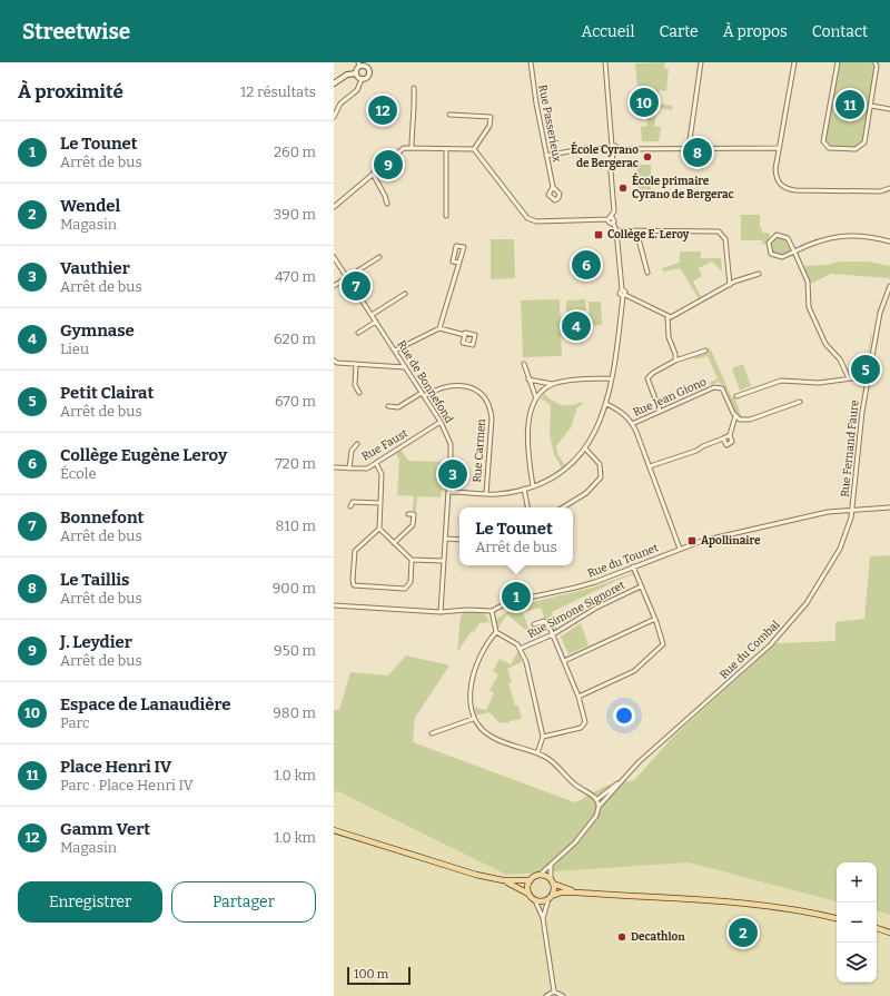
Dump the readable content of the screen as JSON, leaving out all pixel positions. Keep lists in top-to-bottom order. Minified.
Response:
{"streets":{"street":["Rue Passerieux","Rue de Bonnefond","Rue Jean Giono","Rue Faust","Rue Fernand Faure","Rue Carmen","Rue du Tounet","Rue Simone Signoret","Rue du Combal"]},"crossings":[["Rue de Bonnefond","Rue Faust"],["Rue de Bonnefond","Rue Carmen"],["Rue de Bonnefond","Rue du Tounet"],["Rue Fernand Faure","Rue du Tounet"],["Rue Fernand Faure","Rue du Combal"],["Rue du Tounet","Rue du Combal"]],"places":{"other":["École Cyrano de Bergerac","École primaire Cyrano de Bergerac","Decathlon"],"transit":["Collège E. Leroy","Apollinaire"]},"scale_bar":"100 m","page":{"header":"Streetwise","nav":["Accueil","Carte","À propos","Contact"],"heading":["À proximité","12 résultats"],"pins":["10","11","12","8","9","6","7","4","5","3","1","2"],"list":[{"mark":"1","name":"Le Tounet","note":"Arrêt de bus","value":"260 m"},{"mark":"2","name":"Wendel","note":"Magasin","value":"390 m"},{"mark":"3","name":"Vauthier","note":"Arrêt de bus","value":"470 m"},{"mark":"4","name":"Gymnase","note":"Lieu","value":"620 m"},{"mark":"5","name":"Petit Clairat","note":"Arrêt de bus","value":"670 m"},{"mark":"6","name":"Collège Eugène Leroy","note":"École","value":"720 m"},{"mark":"7","name":"Bonnefont","note":"Arrêt de bus","value":"810 m"},{"mark":"8","name":"Le Taillis","note":"Arrêt de bus","value":"900 m"},{"mark":"9","name":"J. Leydier","note":"Arrêt de bus","value":"950 m"},{"mark":"10","name":"Espace de Lanaudière","note":"Parc","value":"980 m"},{"mark":"11","name":"Place Henri IV","note":"Parc · Place Henri IV","value":"1.0 km"},{"mark":"12","name":"Gamm Vert","note":"Magasin","value":"1.0 km"}],"popup":["Le Tounet","Arrêt de bus"],"map_buttons":["+","−"],"buttons":["Enregistrer","Partager"],"scale":"100 m"}}
